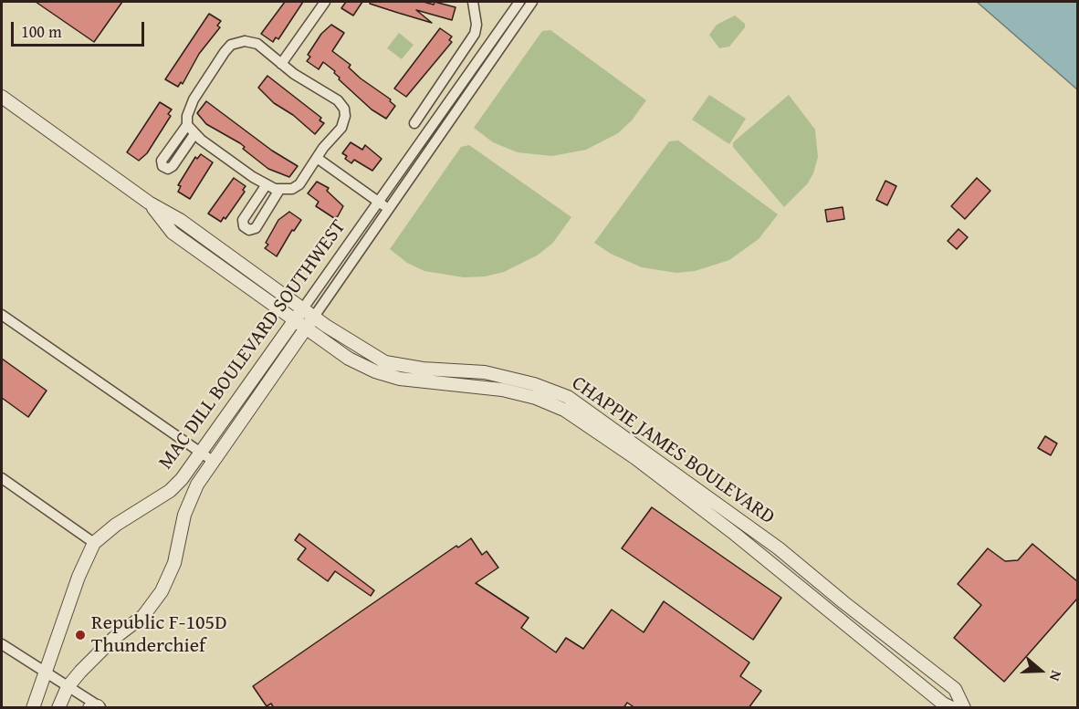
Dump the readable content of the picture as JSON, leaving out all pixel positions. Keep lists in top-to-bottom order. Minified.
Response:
{"streets":{"street":["MAC DILL BOULEVARD SOUTHWEST","CHAPPIE JAMES BOULEVARD"]},"crossings":[["MAC DILL BOULEVARD SOUTHWEST","CHAPPIE JAMES BOULEVARD"]],"places":["Republic F-105D Thunderchief"],"scale_bar":"100 m","north":"right"}
